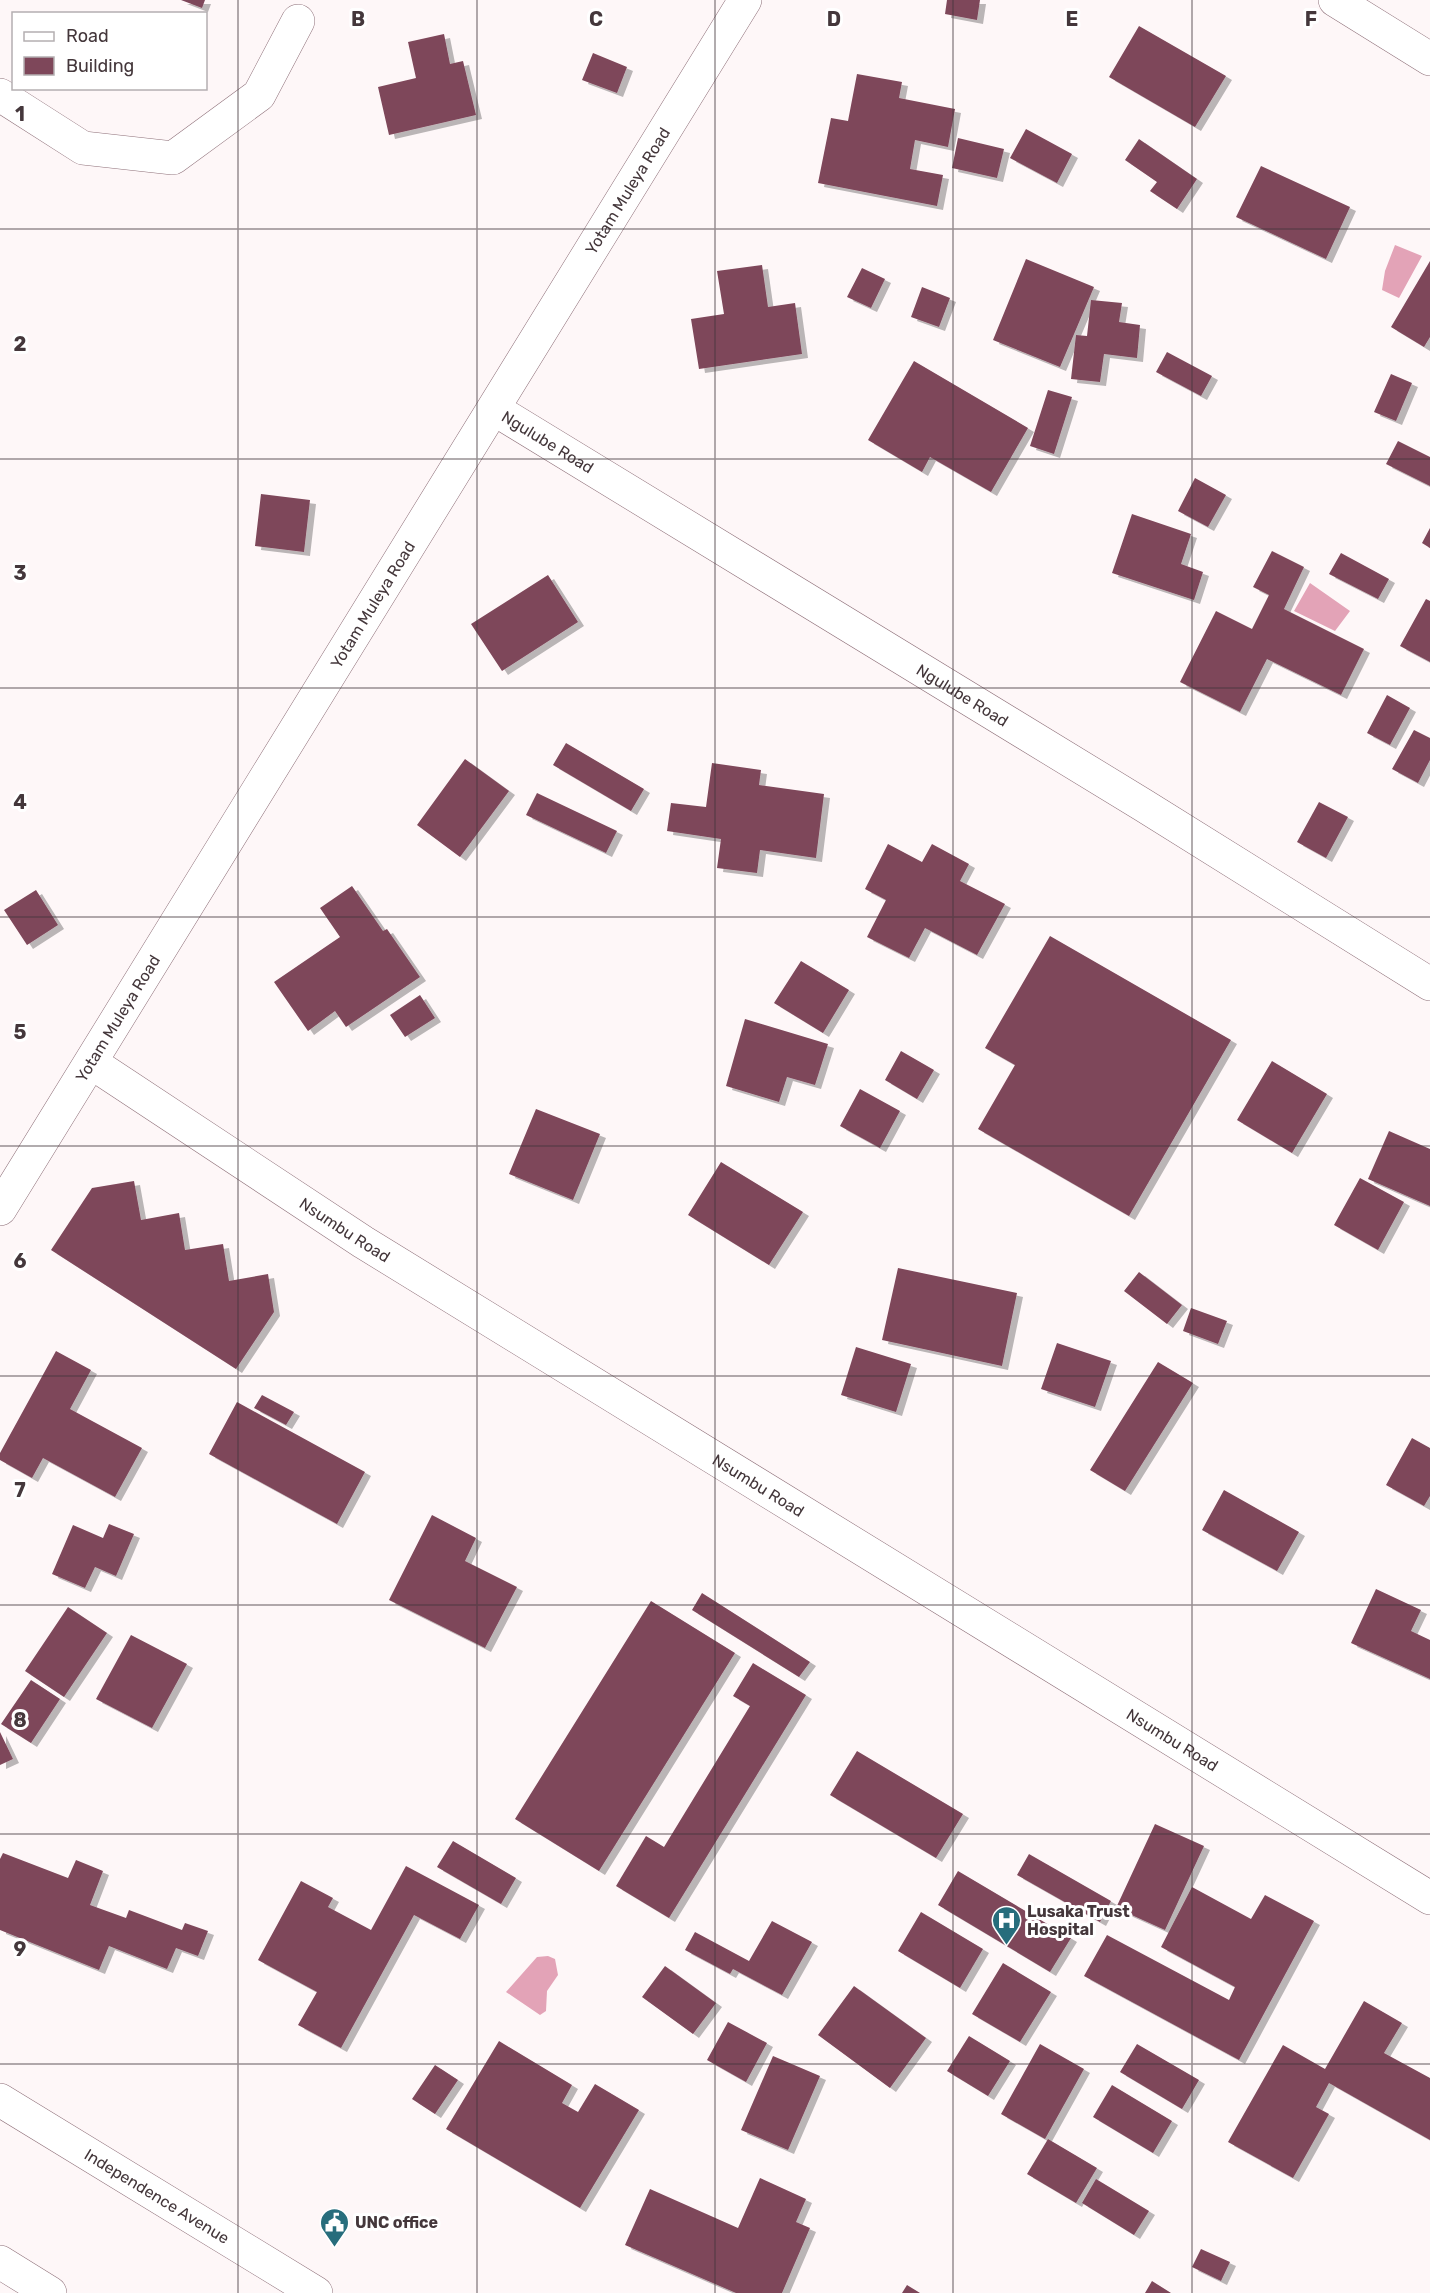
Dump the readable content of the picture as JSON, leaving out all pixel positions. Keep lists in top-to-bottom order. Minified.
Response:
{"streets":{"street":["Yotam Muleya Road","Ngulube Road","Nsumbu Road","Independence Avenue"]},"crossings":[["Yotam Muleya Road","Ngulube Road"],["Yotam Muleya Road","Nsumbu Road"]],"places":{"hospital":["Lusaka Trust Hospital"],"public building":["UNC office"]},"legend":["Road","Building"],"grid":{"columns":["B","C","D","E","F"],"rows":["1","2","3","4","5","6","7","8","9"]}}
